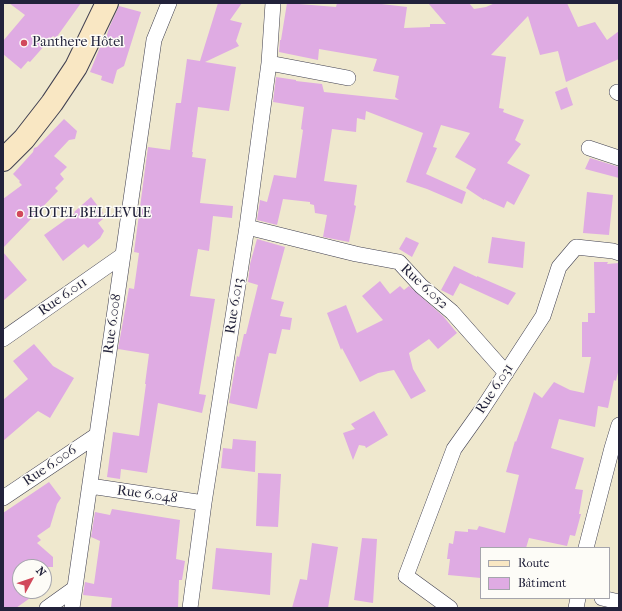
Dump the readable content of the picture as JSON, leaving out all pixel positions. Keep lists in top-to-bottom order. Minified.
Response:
{"streets":{"street":["Rue 6.052","Rue 6.011","Rue 6.013","Rue 6.008","Rue 6.031","Rue 6.006","Rue 6.048"]},"crossings":[["Rue 6.052","Rue 6.013"],["Rue 6.052","Rue 6.031"],["Rue 6.011","Rue 6.008"],["Rue 6.013","Rue 6.048"],["Rue 6.008","Rue 6.006"],["Rue 6.008","Rue 6.048"]],"places":["Panthere Hôtel","HOTEL BELLEVUE"],"legend":["Route","Bâtiment"],"north":"top right"}
